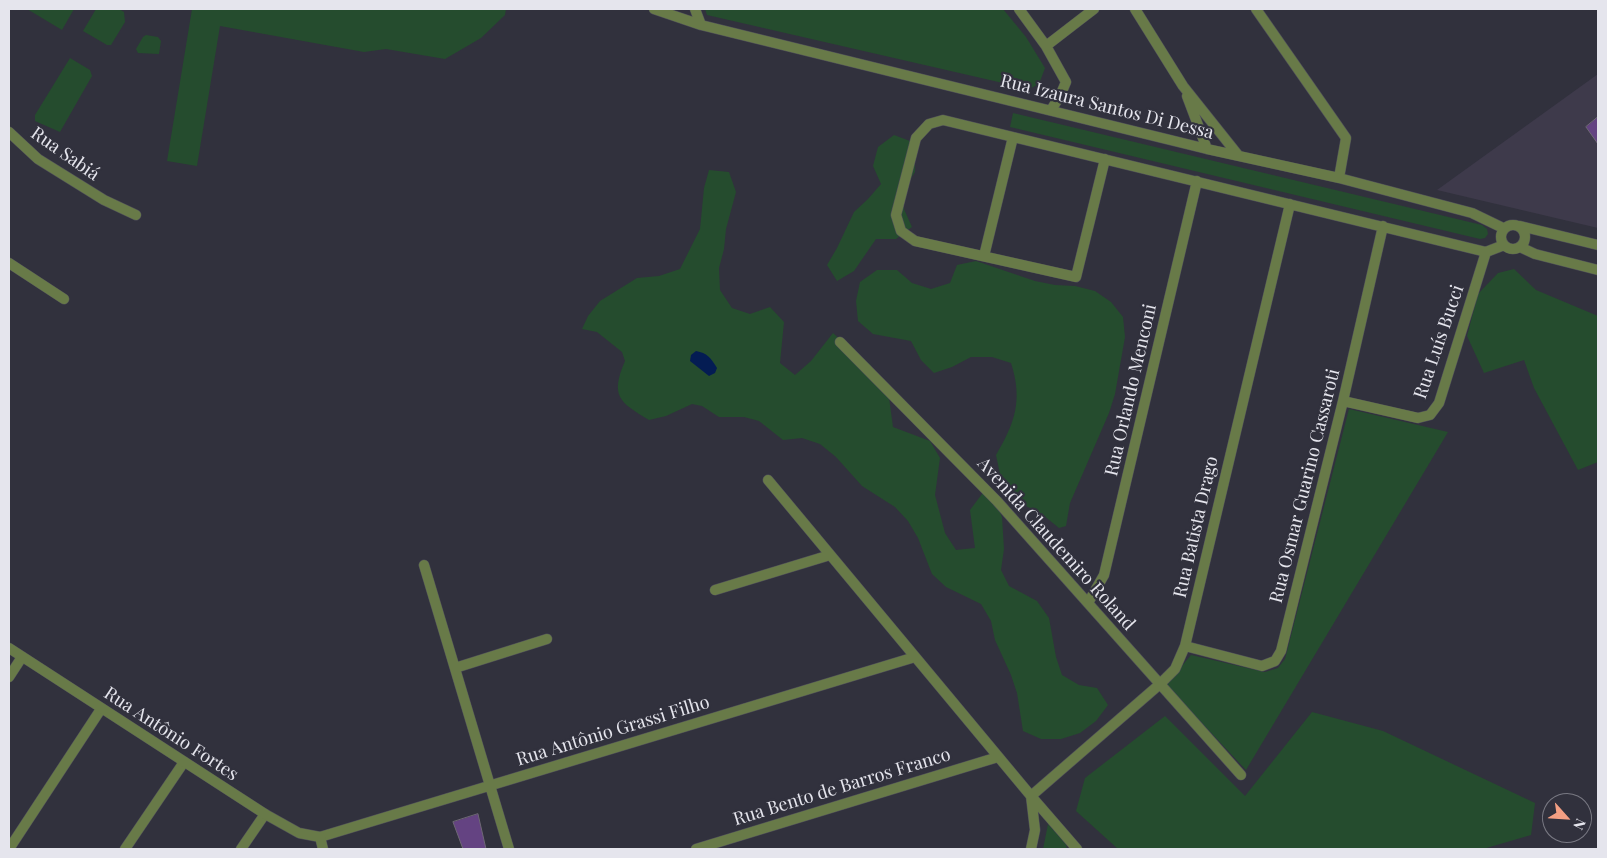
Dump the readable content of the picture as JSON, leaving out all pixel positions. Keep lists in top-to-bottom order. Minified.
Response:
{"streets":{"street":["Rua Izaura Santos Di Dessa","Rua Sabiá","Rua Luís Bucci","Rua Orlando Menconi","Rua Osmar Guarino Cassaroti","Rua Batista Drago","Avenida Claudemiro Roland","Rua Antônio Grassi Filho","Rua Antônio Fortes","Rua Bento de Barros Franco"]},"crossings":[["Rua Luís Bucci","Rua Osmar Guarino Cassaroti"],["Rua Orlando Menconi","Avenida Claudemiro Roland"],["Rua Osmar Guarino Cassaroti","Rua Batista Drago"],["Rua Batista Drago","Avenida Claudemiro Roland"],["Rua Antônio Grassi Filho","Rua Antônio Fortes"]],"north":"bottom right"}
